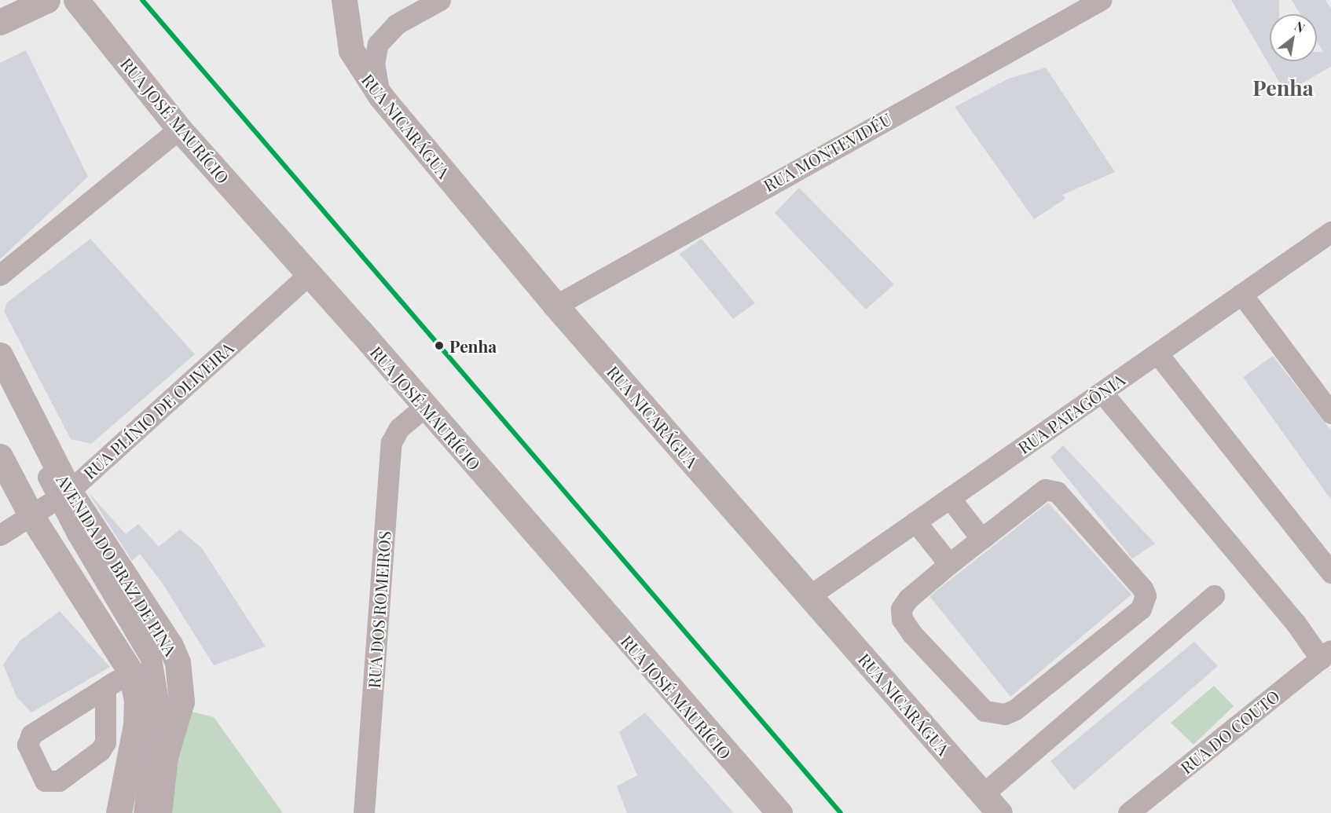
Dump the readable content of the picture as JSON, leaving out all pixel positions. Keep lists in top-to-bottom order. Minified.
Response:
{"streets":{"main road":["RUA JOSÉ MAURÍCIO","RUA NICARÁGUA","AVENIDA DO BRAZ DE PINA"],"street":["RUA MONTEVIDÉU","RUA PLÍNIO DE OLIVEIRA","RUA PATAGÔNIA","RUA DOS ROMEIROS","RUA DO COUTO"]},"crossings":[["RUA JOSÉ MAURÍCIO","RUA PLÍNIO DE OLIVEIRA"],["RUA NICARÁGUA","RUA MONTEVIDÉU"],["RUA NICARÁGUA","RUA PATAGÔNIA"],["RUA PLÍNIO DE OLIVEIRA","AVENIDA DO BRAZ DE PINA"]],"districts":["Penha"],"places":["Penha"],"north":"top right"}
